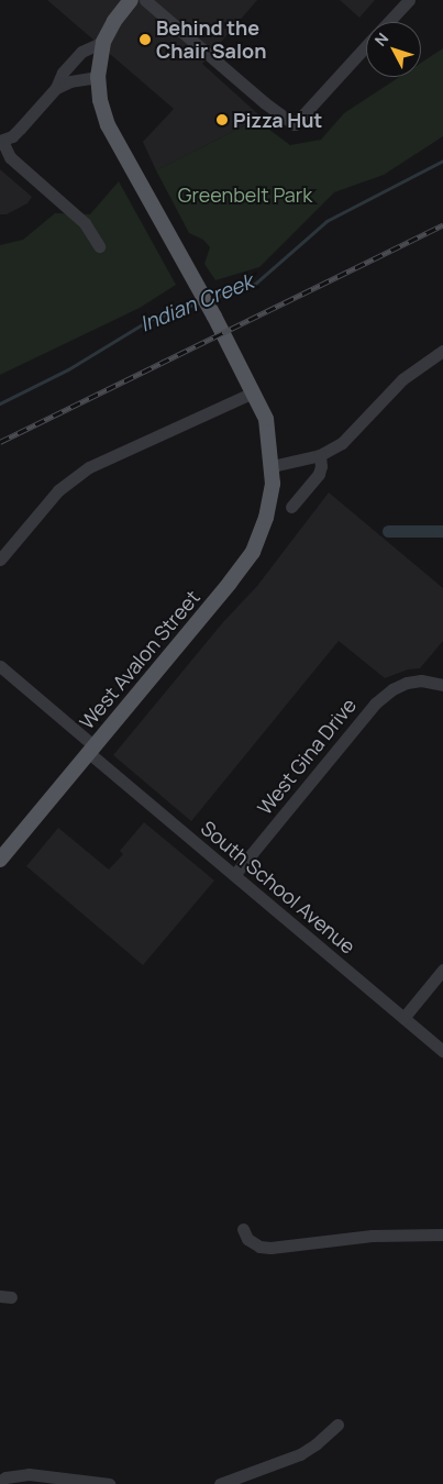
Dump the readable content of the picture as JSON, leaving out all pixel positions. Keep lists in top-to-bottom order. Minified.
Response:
{"streets":{"main road":["West Avalon Street"],"street":["West Gina Drive","South School Avenue"]},"crossings":[["West Avalon Street","South School Avenue"],["West Gina Drive","South School Avenue"]],"water":["Indian Creek"],"parks":["Greenbelt Park"],"places":["Behind the Chair Salon","Pizza Hut"],"north":"top left"}
